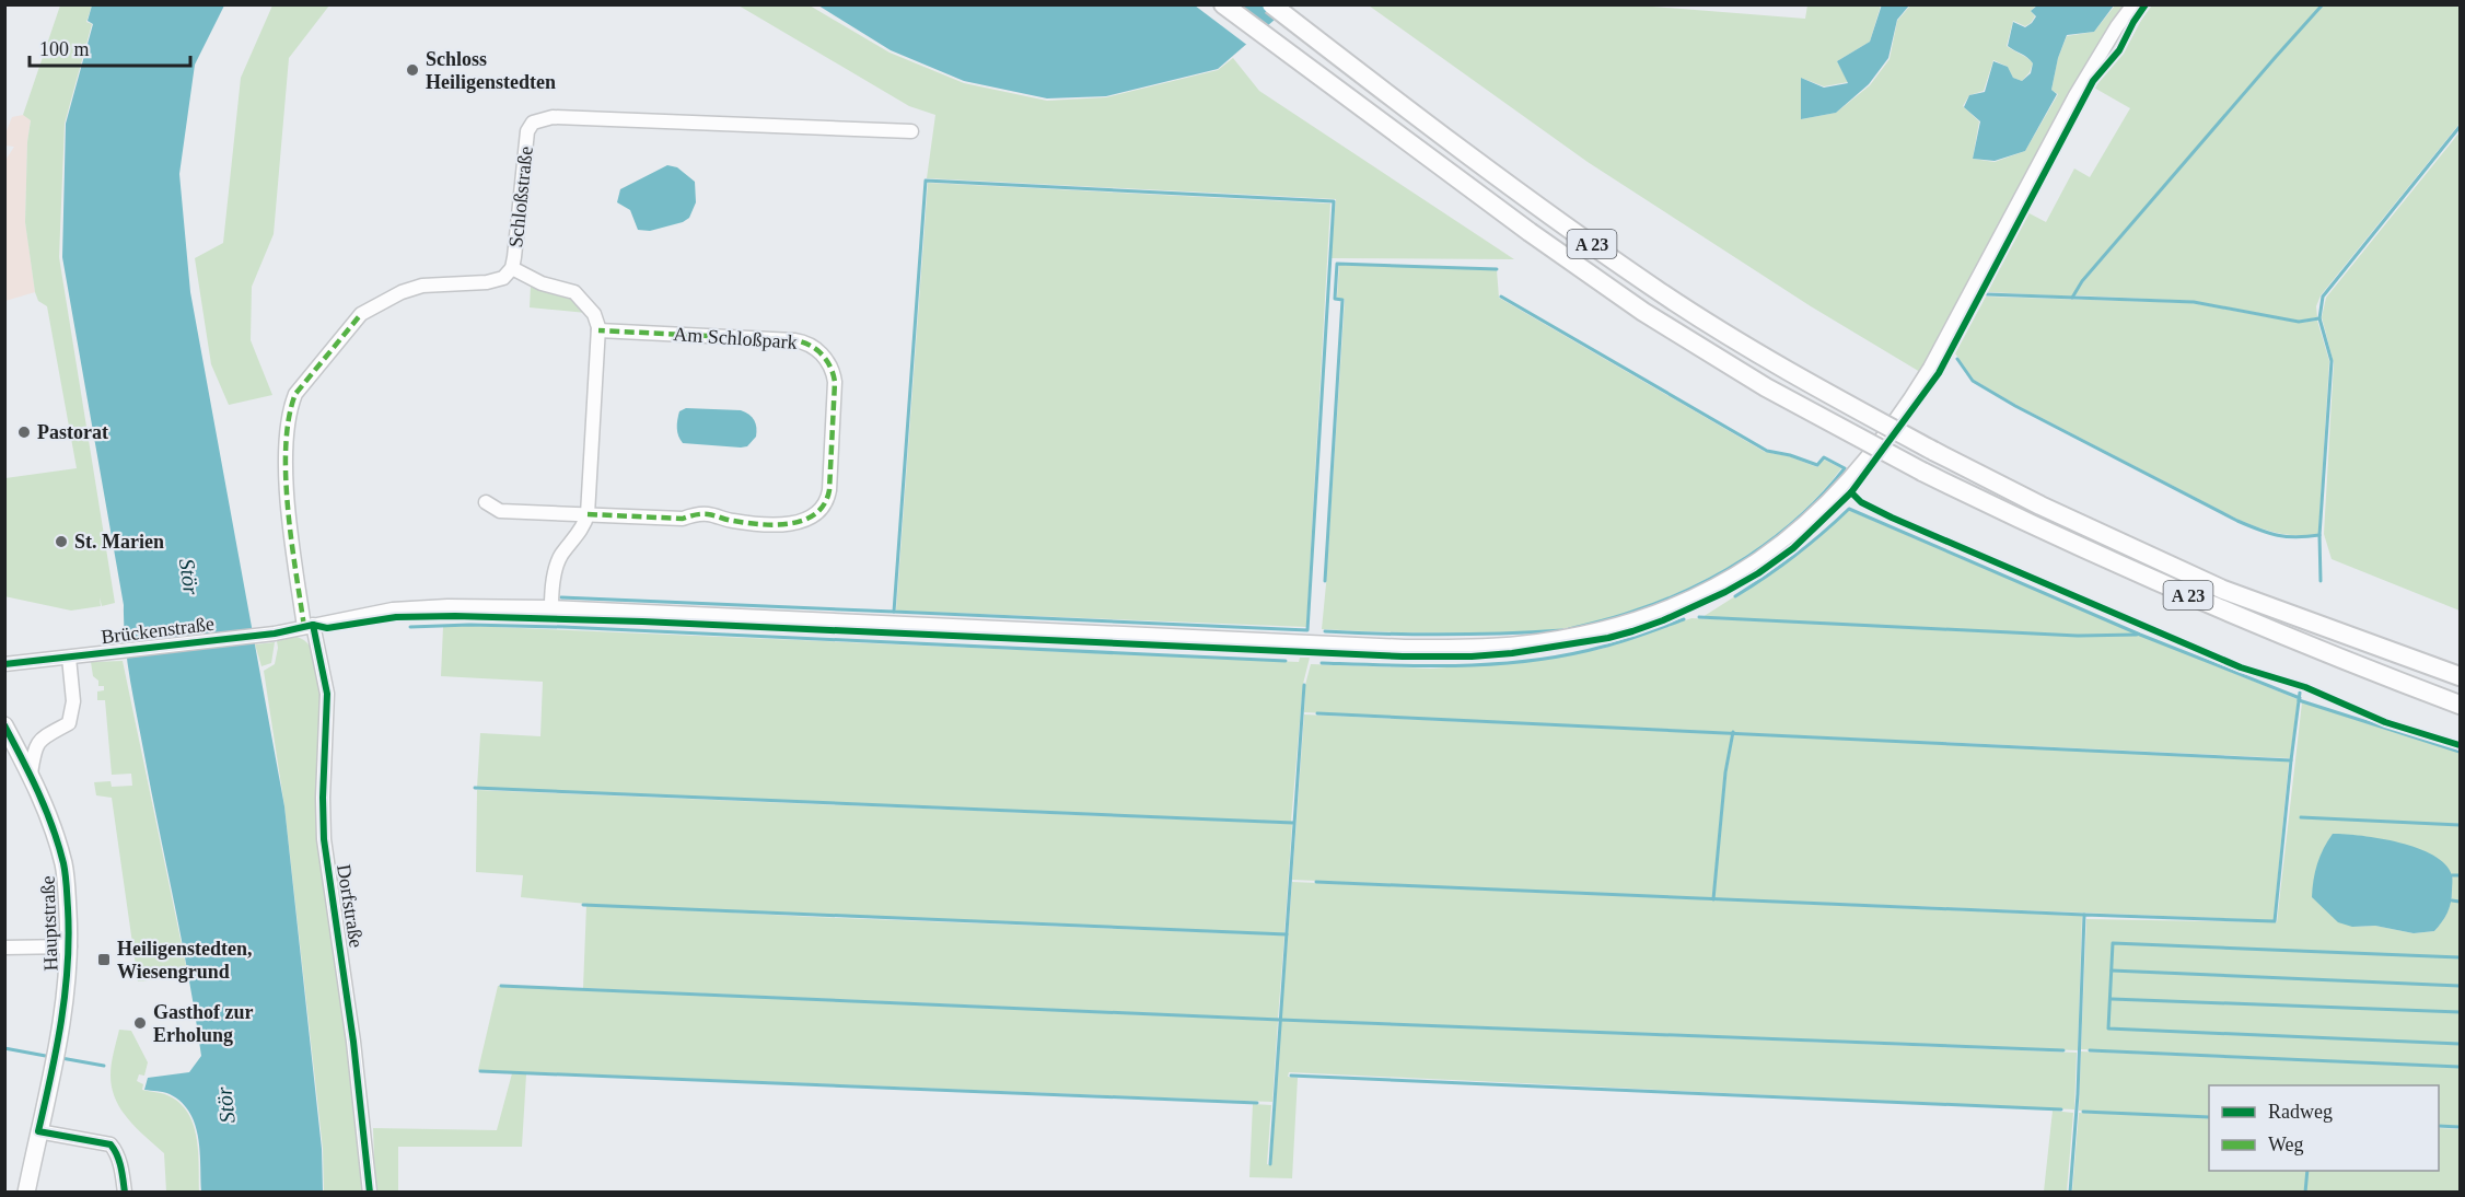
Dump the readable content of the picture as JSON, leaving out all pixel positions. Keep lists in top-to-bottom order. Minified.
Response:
{"streets":{"highway":["A 23"],"main road":["Hauptstraße"],"street":["Schloßstraße","Am Schloßpark","Brückenstraße","Dorfstraße"]},"crossings":[["Schloßstraße","Brückenstraße"],["Schloßstraße","Dorfstraße"],["Brückenstraße","Dorfstraße"]],"water":["Stör"],"places":{"other":["Schloss Heiligenstedten","Pastorat","St. Marien","Gasthof zur Erholung"],"transit":["Heiligenstedten, Wiesengrund"]},"legend":["Radweg","Weg"],"scale_bar":"100 m"}
